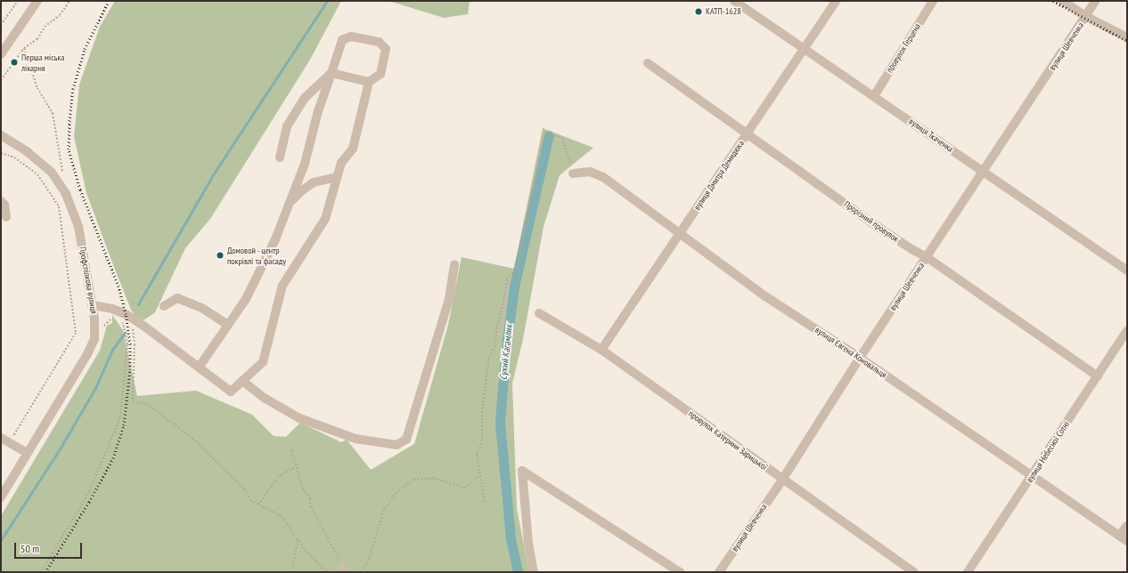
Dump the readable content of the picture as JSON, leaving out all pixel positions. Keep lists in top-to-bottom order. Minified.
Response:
{"streets":{"street":["вулиця Шевченка","провулок Герцена","вулиця Ткаченка","вулиця Дмитра Демидюка","Прорізний провулок","Профспілкова вулиця","вулиця Євгена Коновальця","провулок Катерини Зарицької","вулиця Небесної Сотні"]},"crossings":[["вулиця Шевченка","вулиця Ткаченка"],["вулиця Шевченка","Прорізний провулок"],["вулиця Шевченка","вулиця Євгена Коновальця"],["вулиця Шевченка","провулок Катерини Зарицької"],["провулок Герцена","вулиця Ткаченка"],["вулиця Ткаченка","вулиця Дмитра Демидюка"],["вулиця Дмитра Демидюка","Прорізний провулок"],["вулиця Дмитра Демидюка","вулиця Євгена Коновальця"],["вулиця Дмитра Демидюка","провулок Катерини Зарицької"],["Прорізний провулок","вулиця Небесної Сотні"],["вулиця Євгена Коновальця","вулиця Небесної Сотні"]],"water":["Сухий Кагамлик"],"places":["КАТП-1628","Перша міська лікарня","Домовой - центр покрівлі та фасаду"],"scale_bar":"50 m"}
